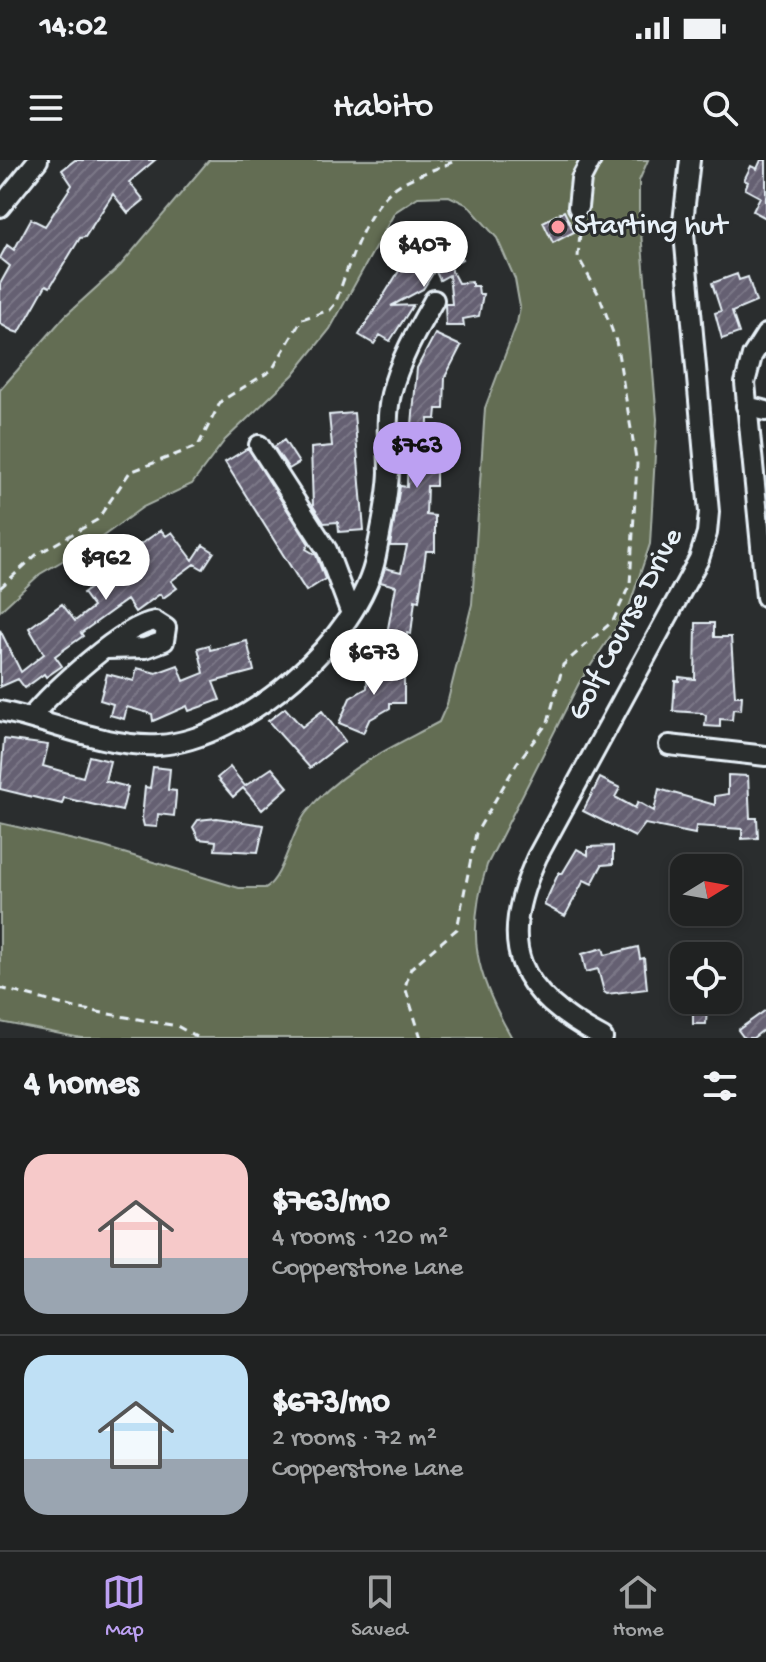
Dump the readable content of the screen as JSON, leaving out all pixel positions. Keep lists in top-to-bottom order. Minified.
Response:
{"streets":{"street":["Golf Course Drive"]},"places":["Starting hut"],"north":"right","page":{"status":"14:02","header":"Habito","price":["$407","$763","$962","$673"],"heading":"4 homes","list":[{"name":"$763/mo","note":"4 rooms · 120 m² · Copperstone Lane"},{"name":"$673/mo","note":"2 rooms · 72 m² · Copperstone Lane"}],"tabs":["Map","Saved","Home"]}}
